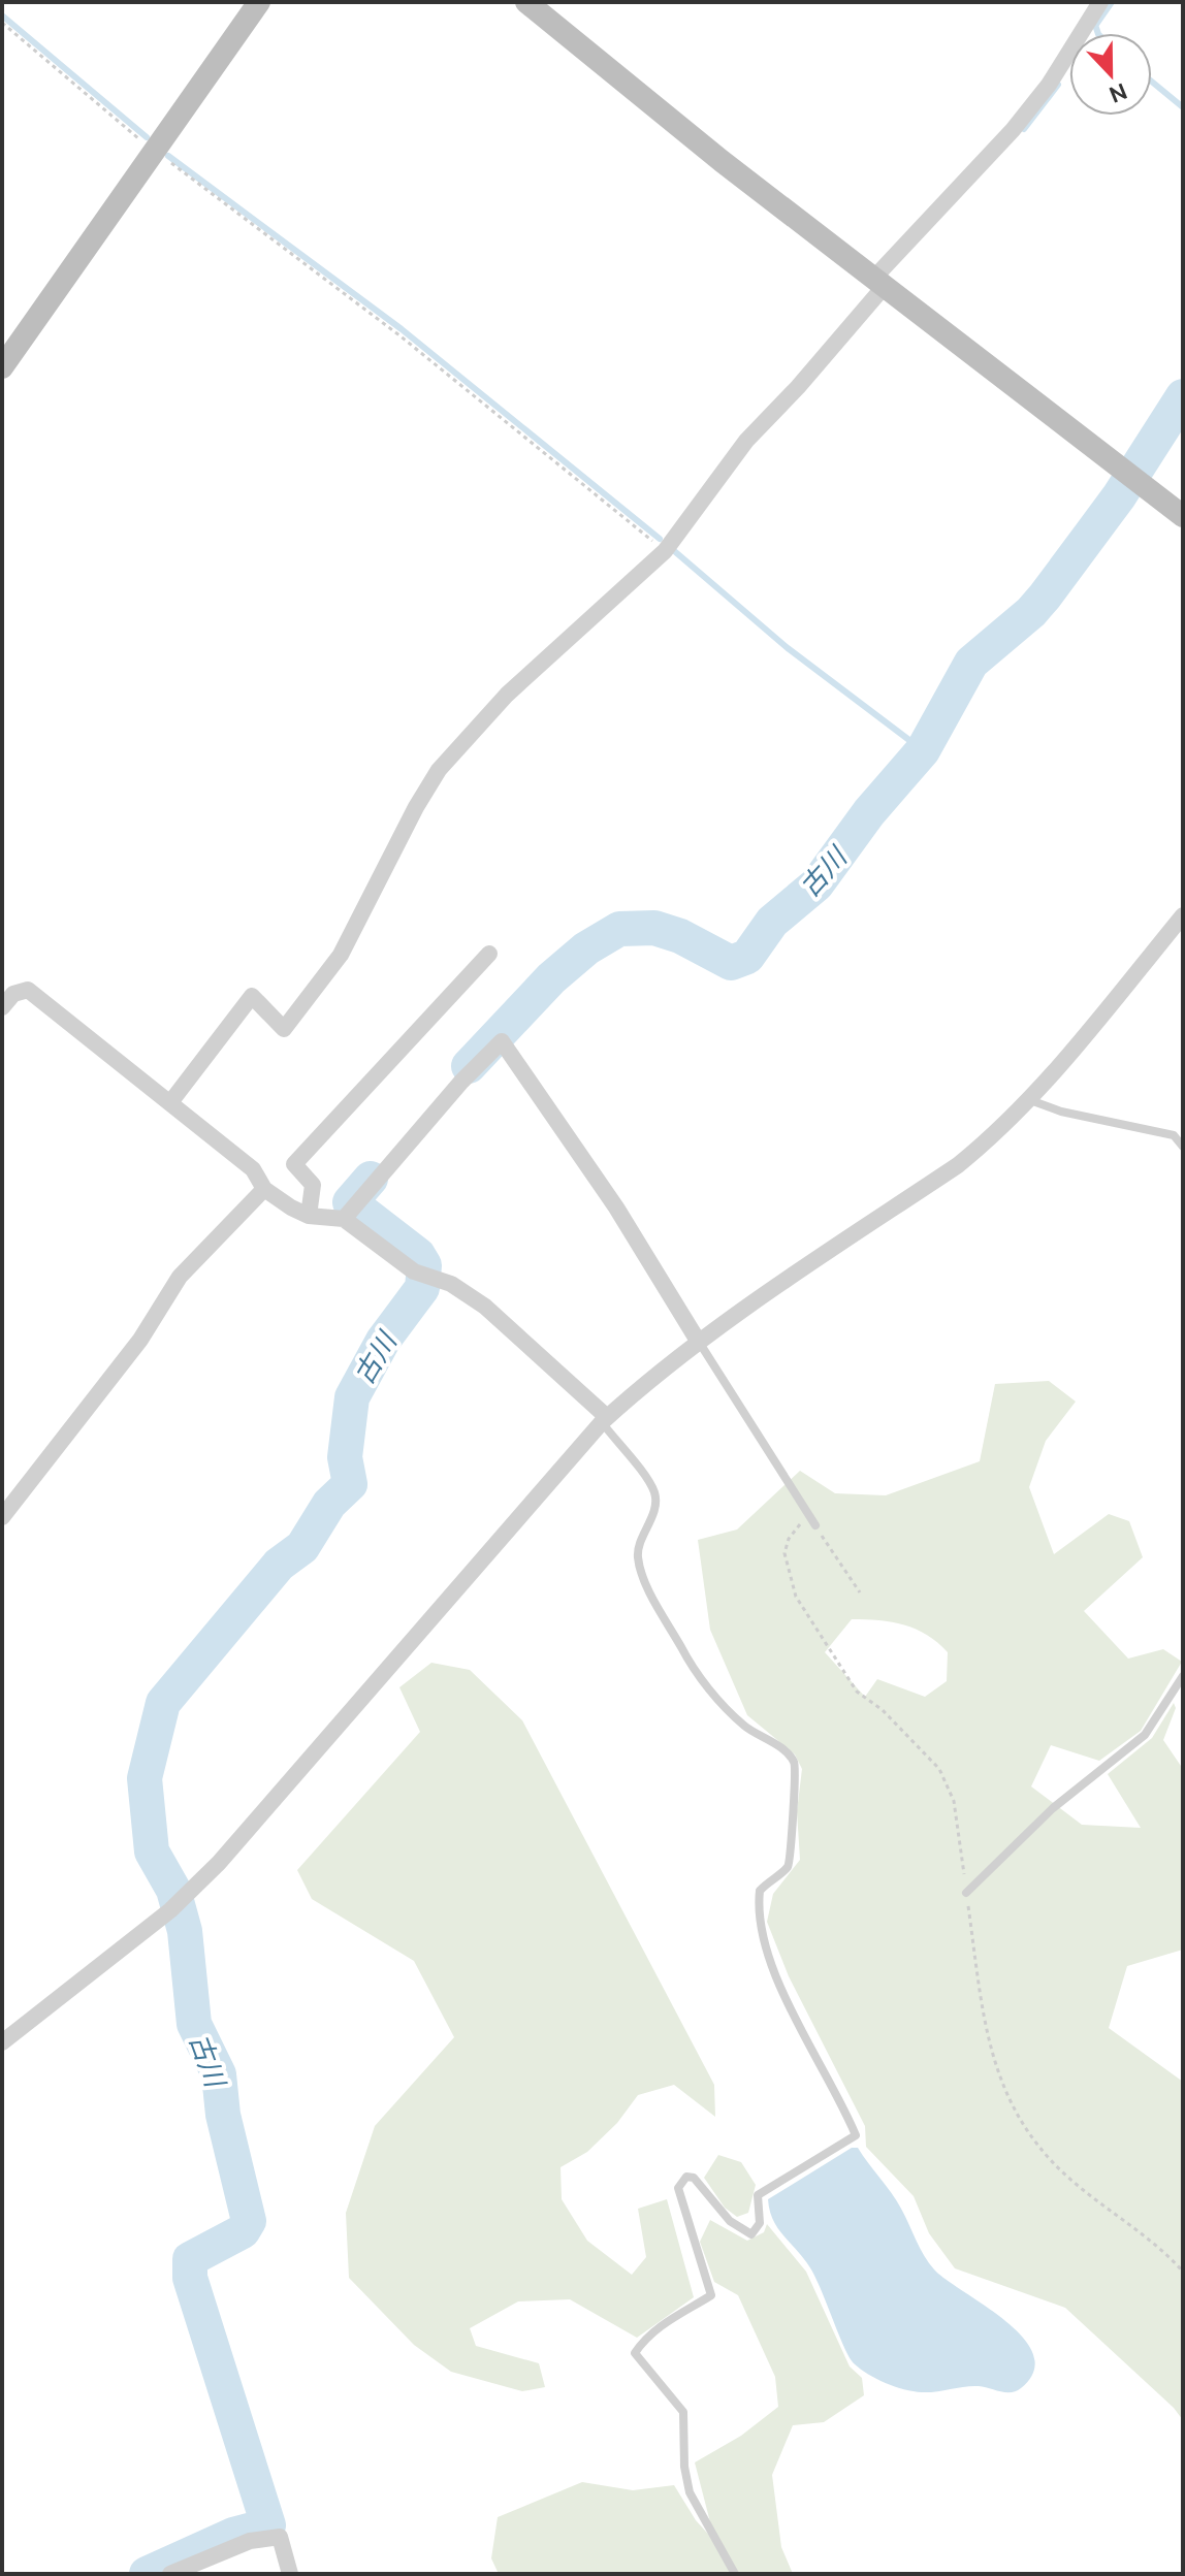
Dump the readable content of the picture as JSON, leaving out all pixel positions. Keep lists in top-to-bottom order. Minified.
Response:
{"water":["古川"],"north":"bottom"}
